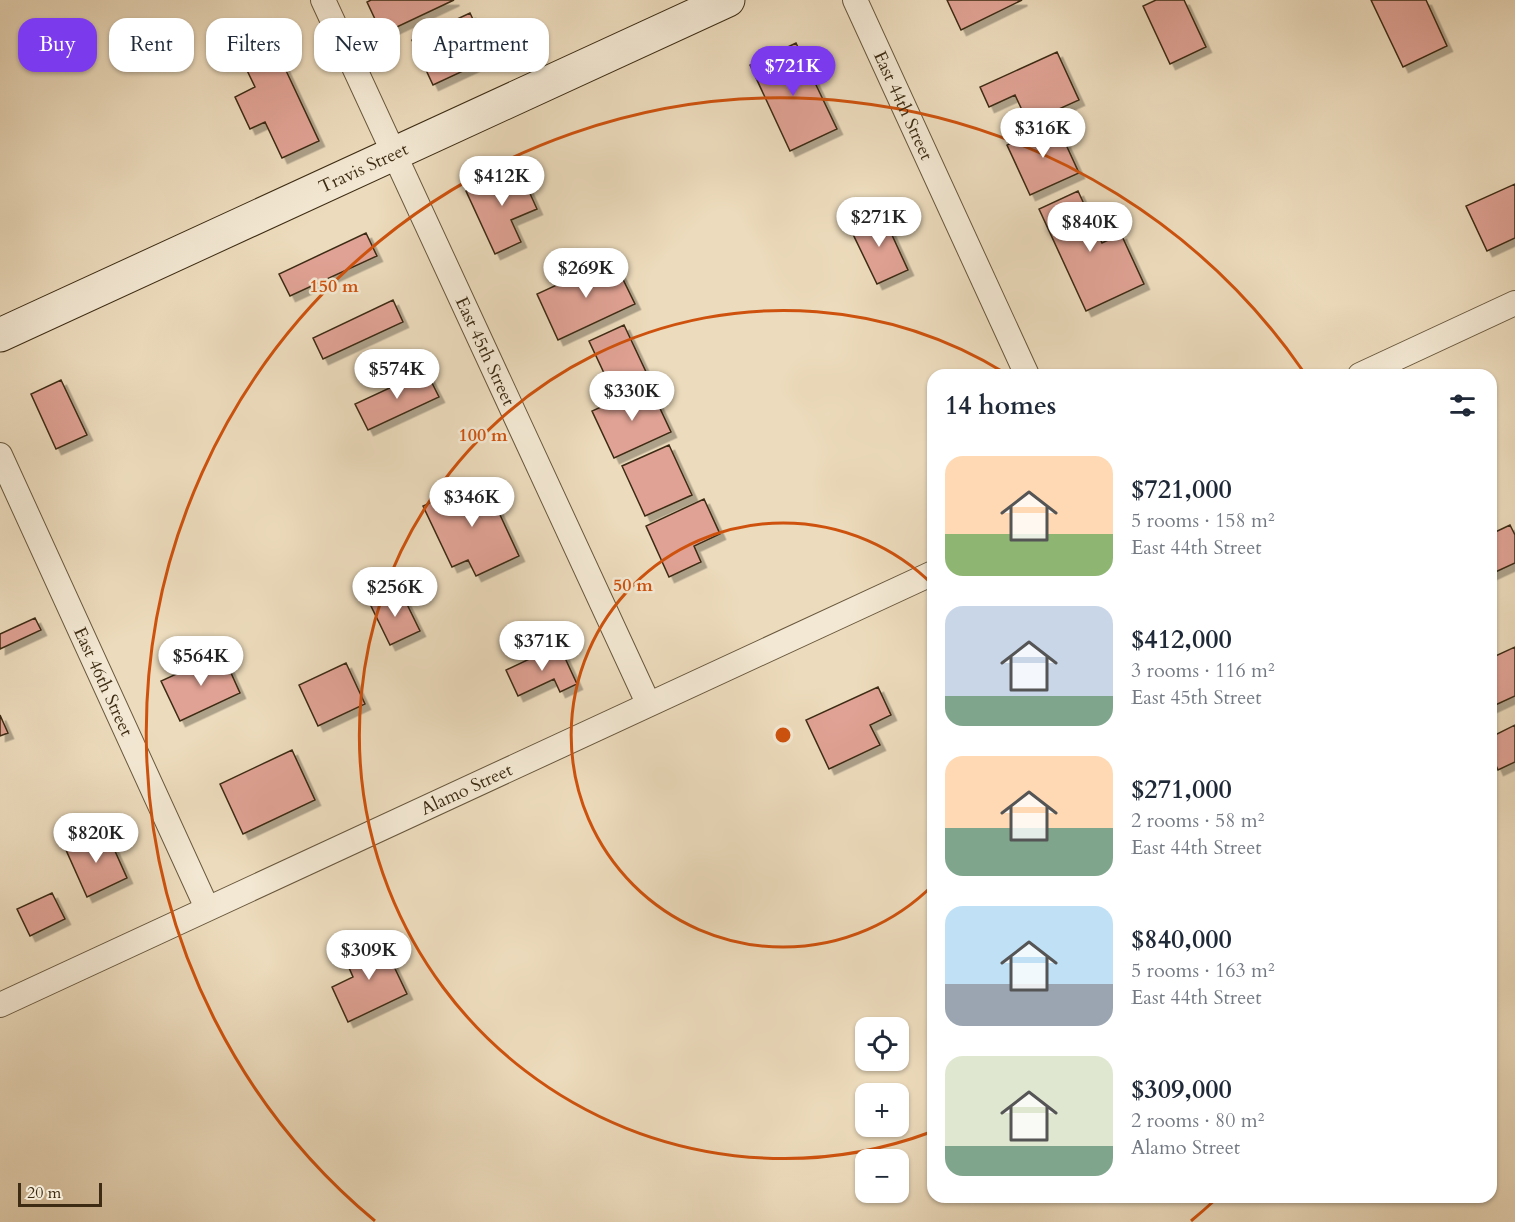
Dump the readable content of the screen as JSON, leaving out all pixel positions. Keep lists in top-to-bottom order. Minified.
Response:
{"streets":{"street":["East 44th Street","Travis Street","East 45th Street","East 46th Street","Alamo Street"]},"crossings":[["Travis Street","East 45th Street"],["East 45th Street","Alamo Street"],["East 46th Street","Alamo Street"]],"scale_bar":"20 m","page":{"chip":["Buy","Rent","Filters","New","Apartment"],"price":["$721K","$316K","$412K","$271K","$840K","$269K","$574K","$330K","$346K","$256K","$371K","$564K","$820K","$309K"],"heading":"14 homes","list":[{"name":"$721,000","note":"5 rooms · 158 m² · East 44th Street"},{"name":"$412,000","note":"3 rooms · 116 m² · East 45th Street"},{"name":"$271,000","note":"2 rooms · 58 m² · East 44th Street"},{"name":"$840,000","note":"5 rooms · 163 m² · East 44th Street"},{"name":"$309,000","note":"2 rooms · 80 m² · Alamo Street"}],"map_buttons":["+","−"],"scale":"20 m"},"rings":["150 m","100 m","50 m"]}
